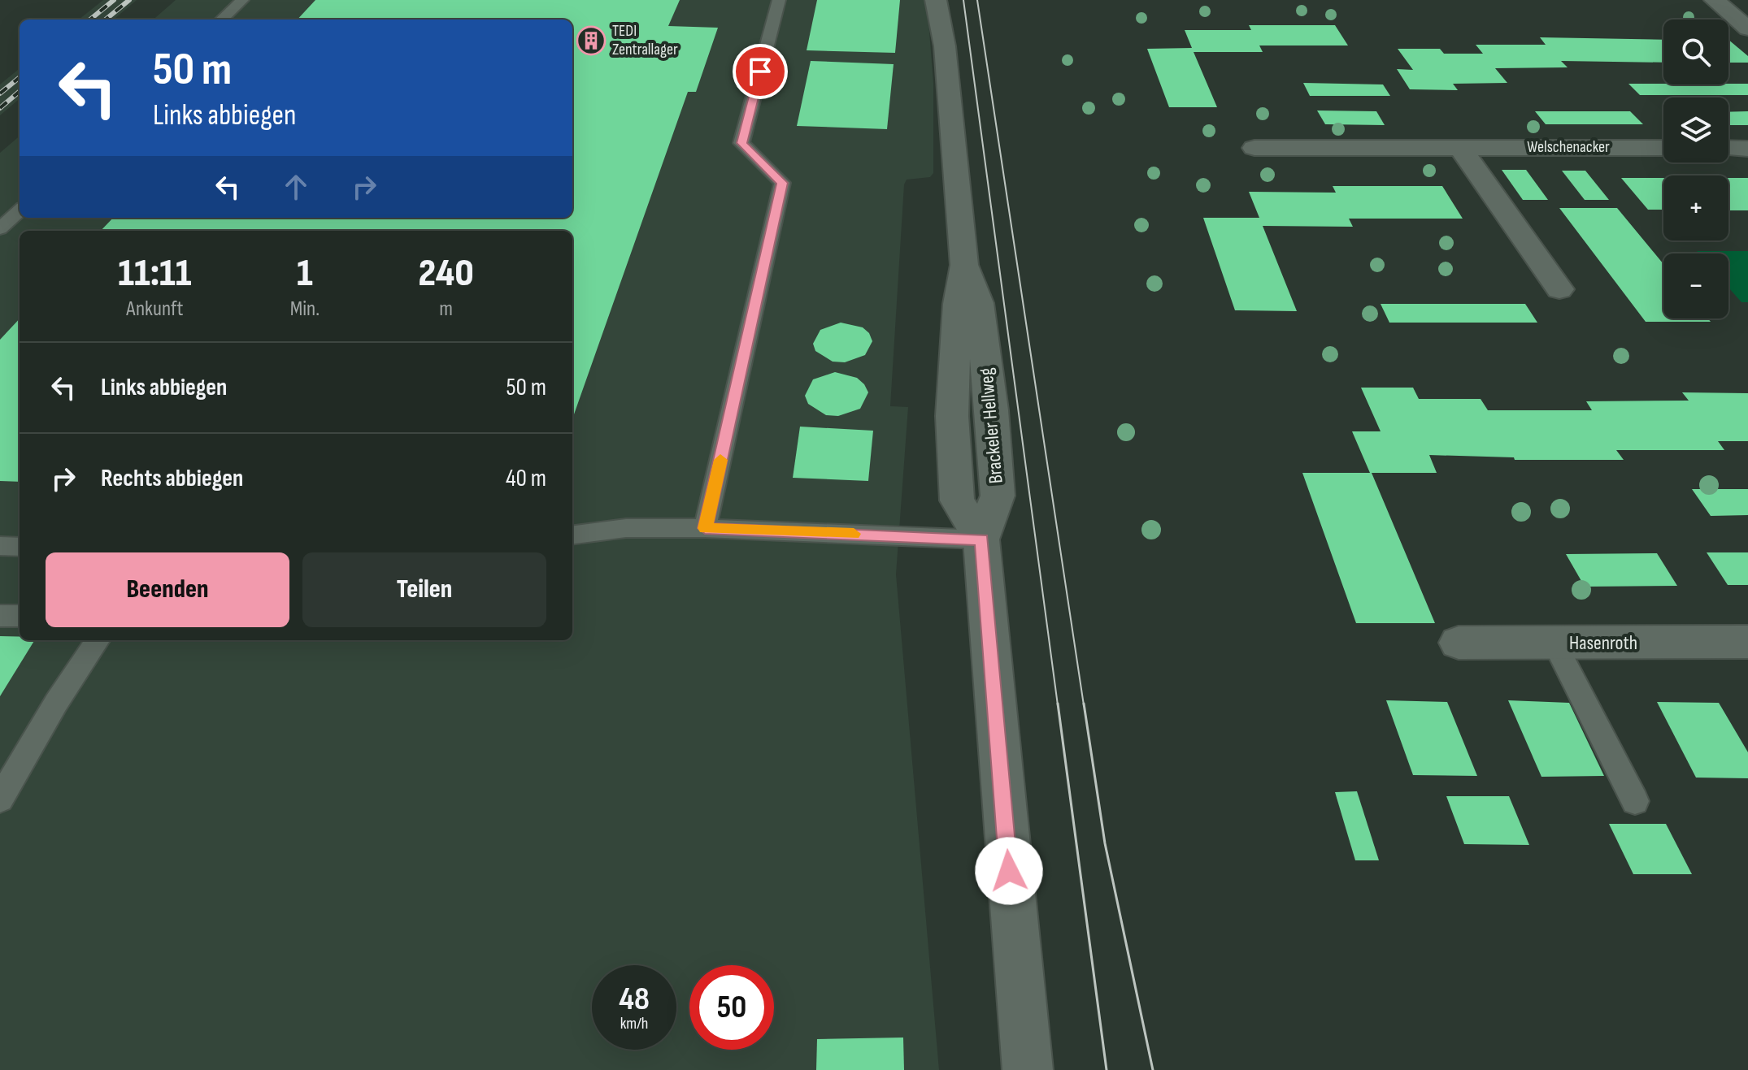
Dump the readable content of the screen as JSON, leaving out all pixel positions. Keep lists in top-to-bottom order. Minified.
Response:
{"streets":{"main road":["Welschenacker","Brackeler Hellweg","Hasenroth"]},"places":{"building":["TEDI Zentrallager"]},"page":{"map_buttons":["+","−"],"turn":["50 m","Links abbiegen"],"eta":["11:11","Ankunft","1","Min.","240","m"],"list":[{"name":"Links abbiegen","value":"50 m"},{"name":"Rechts abbiegen","value":"40 m"}],"buttons":["Beenden","Teilen"],"speed":"48 km/h","limit":"50"}}
